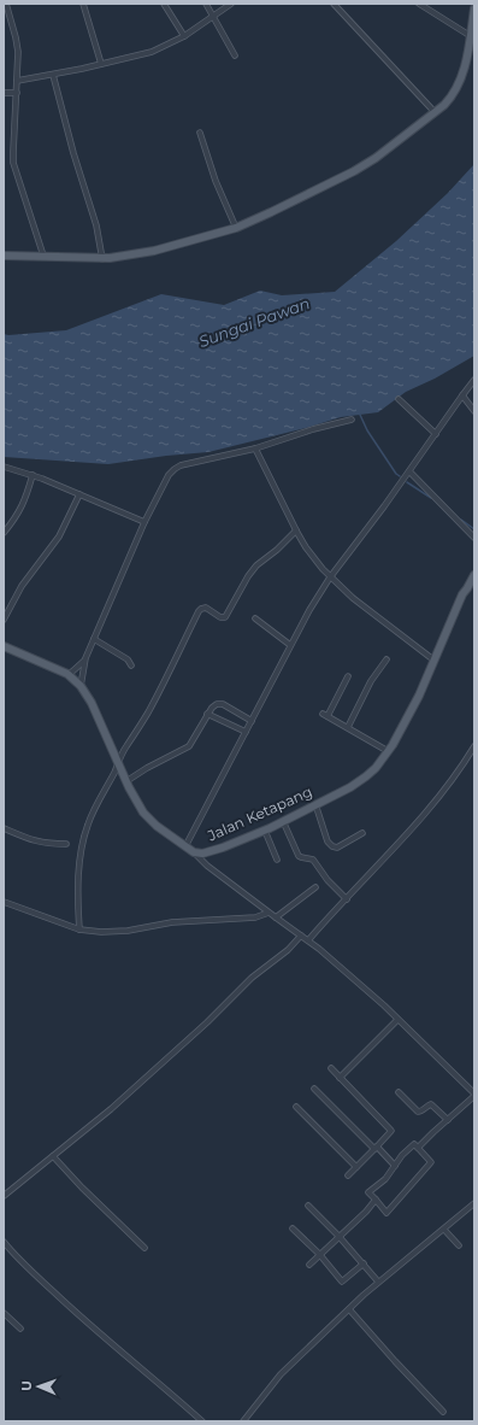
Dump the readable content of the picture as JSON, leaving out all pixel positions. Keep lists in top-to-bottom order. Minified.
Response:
{"streets":{"main road":["Jalan Ketapang"]},"water":["Sungai Pawan"],"north":"left"}
